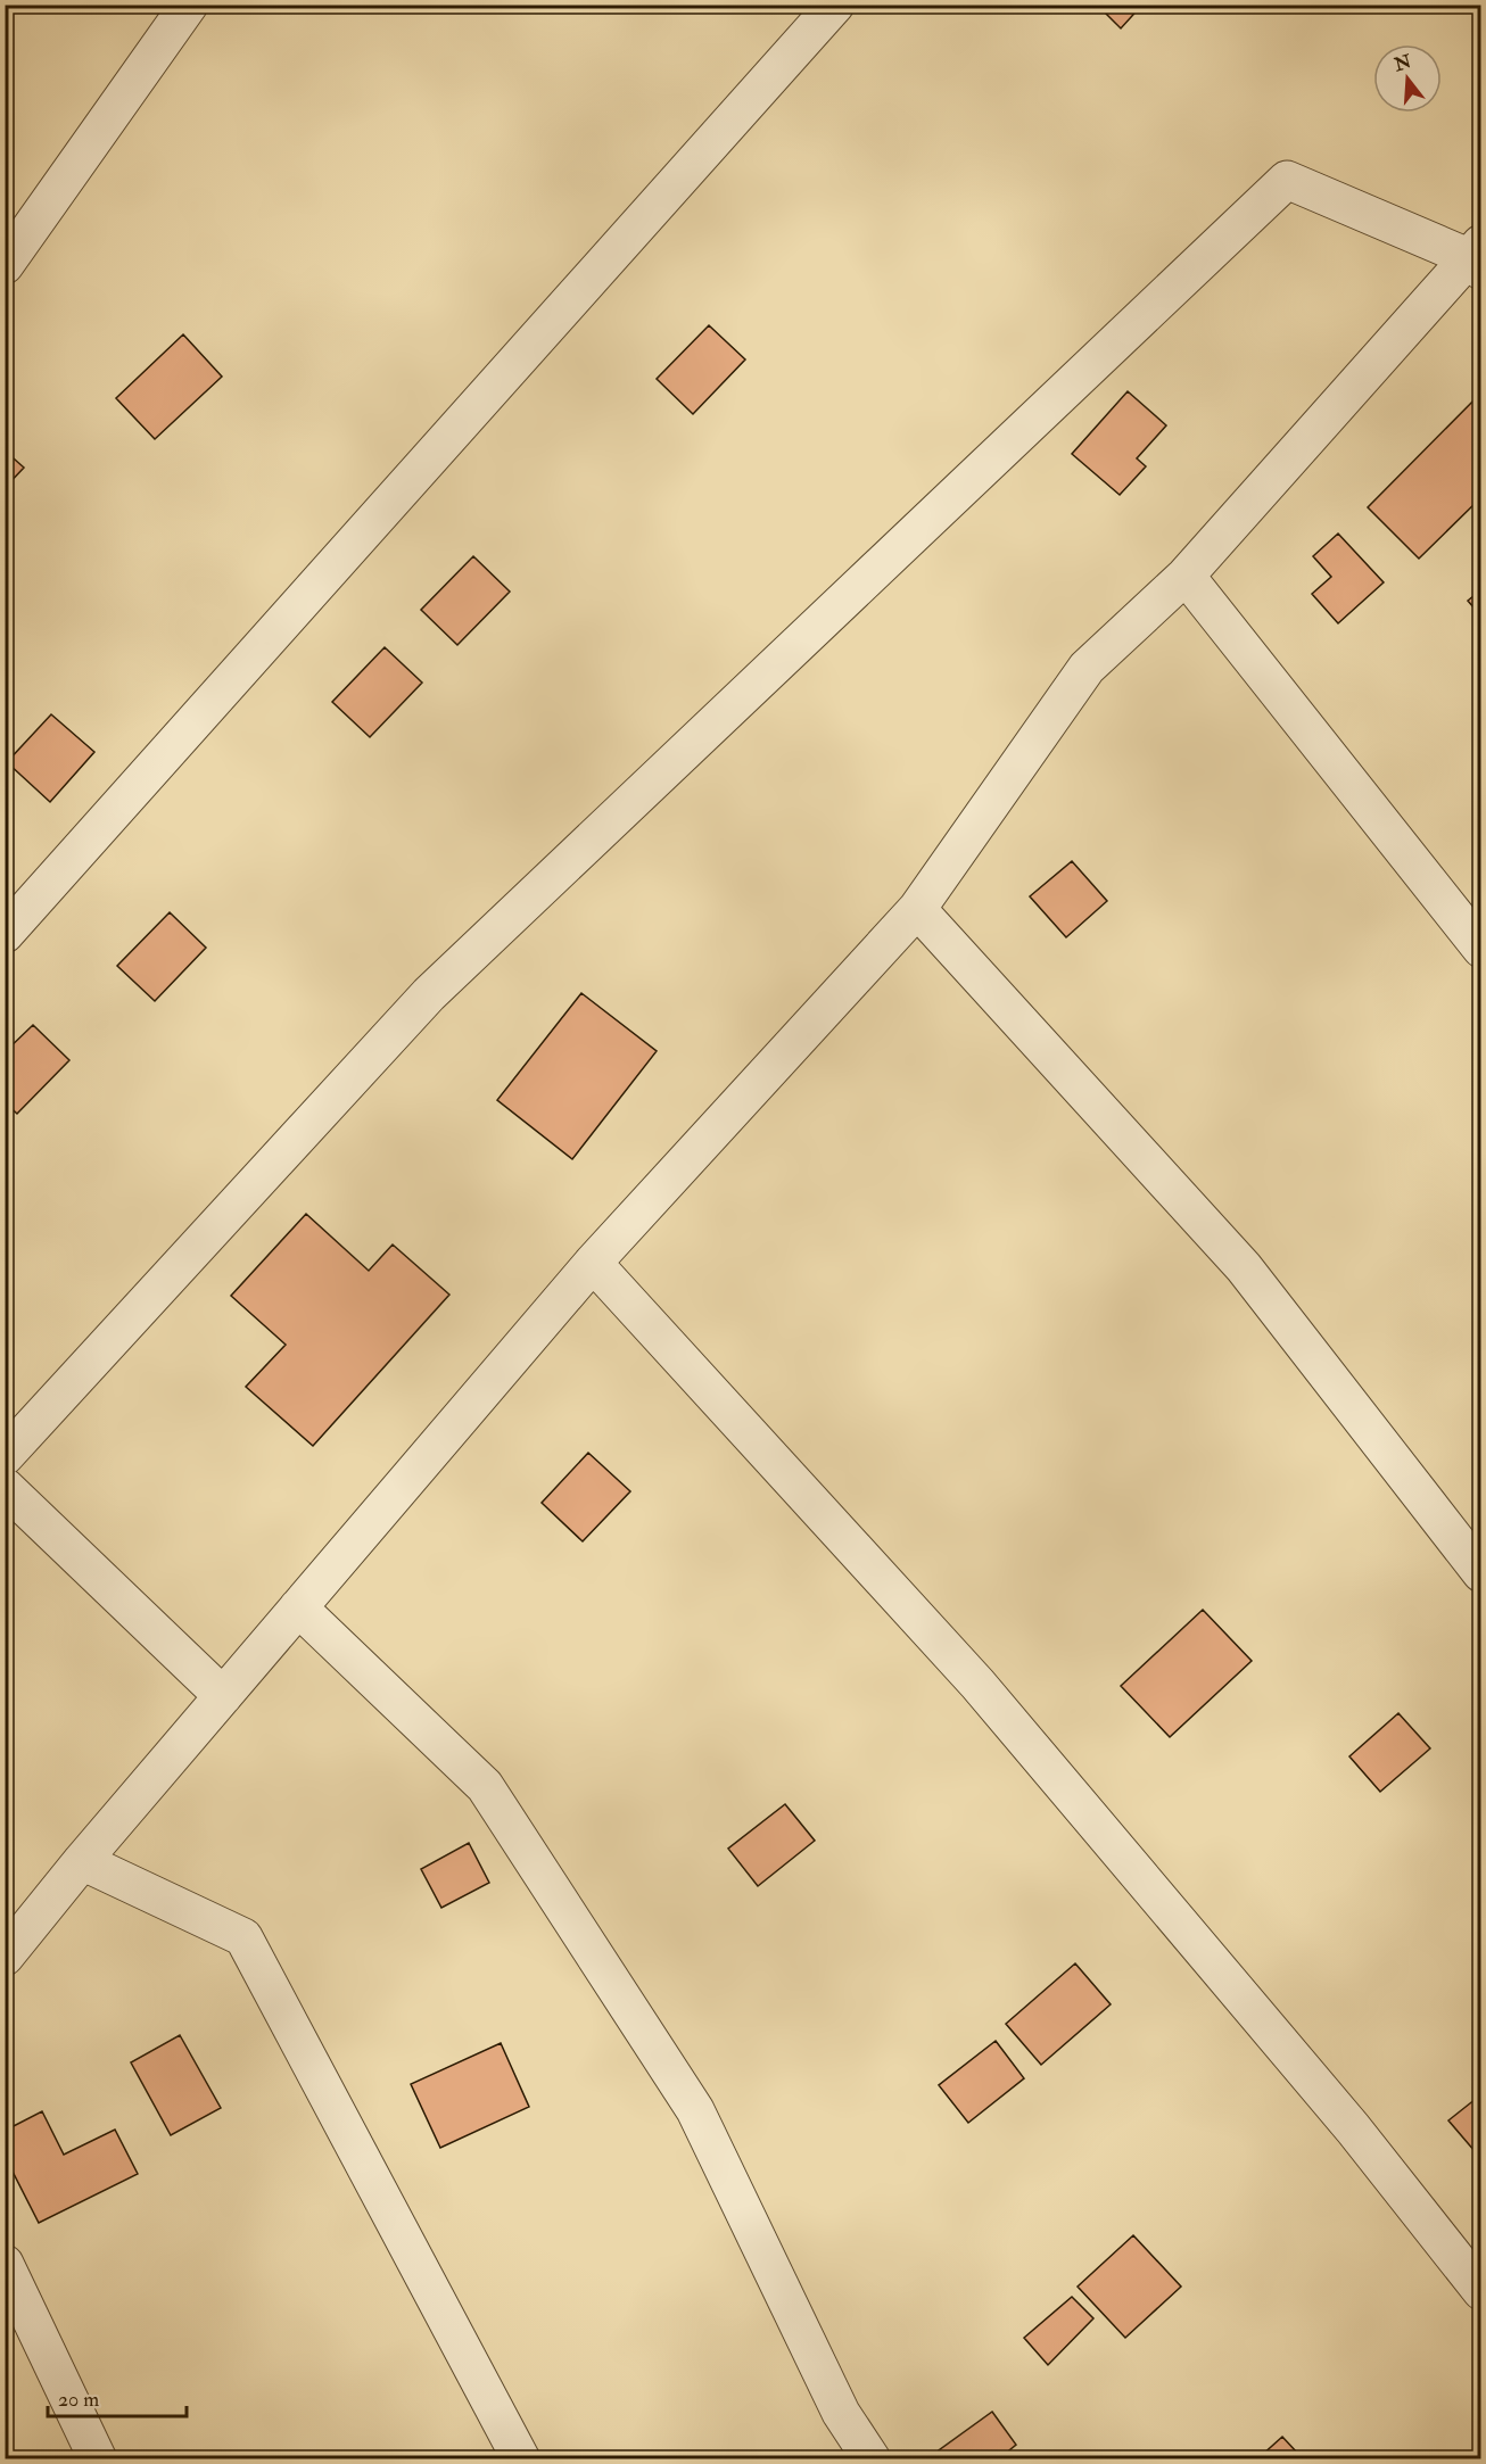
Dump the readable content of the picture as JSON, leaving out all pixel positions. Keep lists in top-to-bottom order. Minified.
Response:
{"scale_bar":"20 m","north":"top"}
